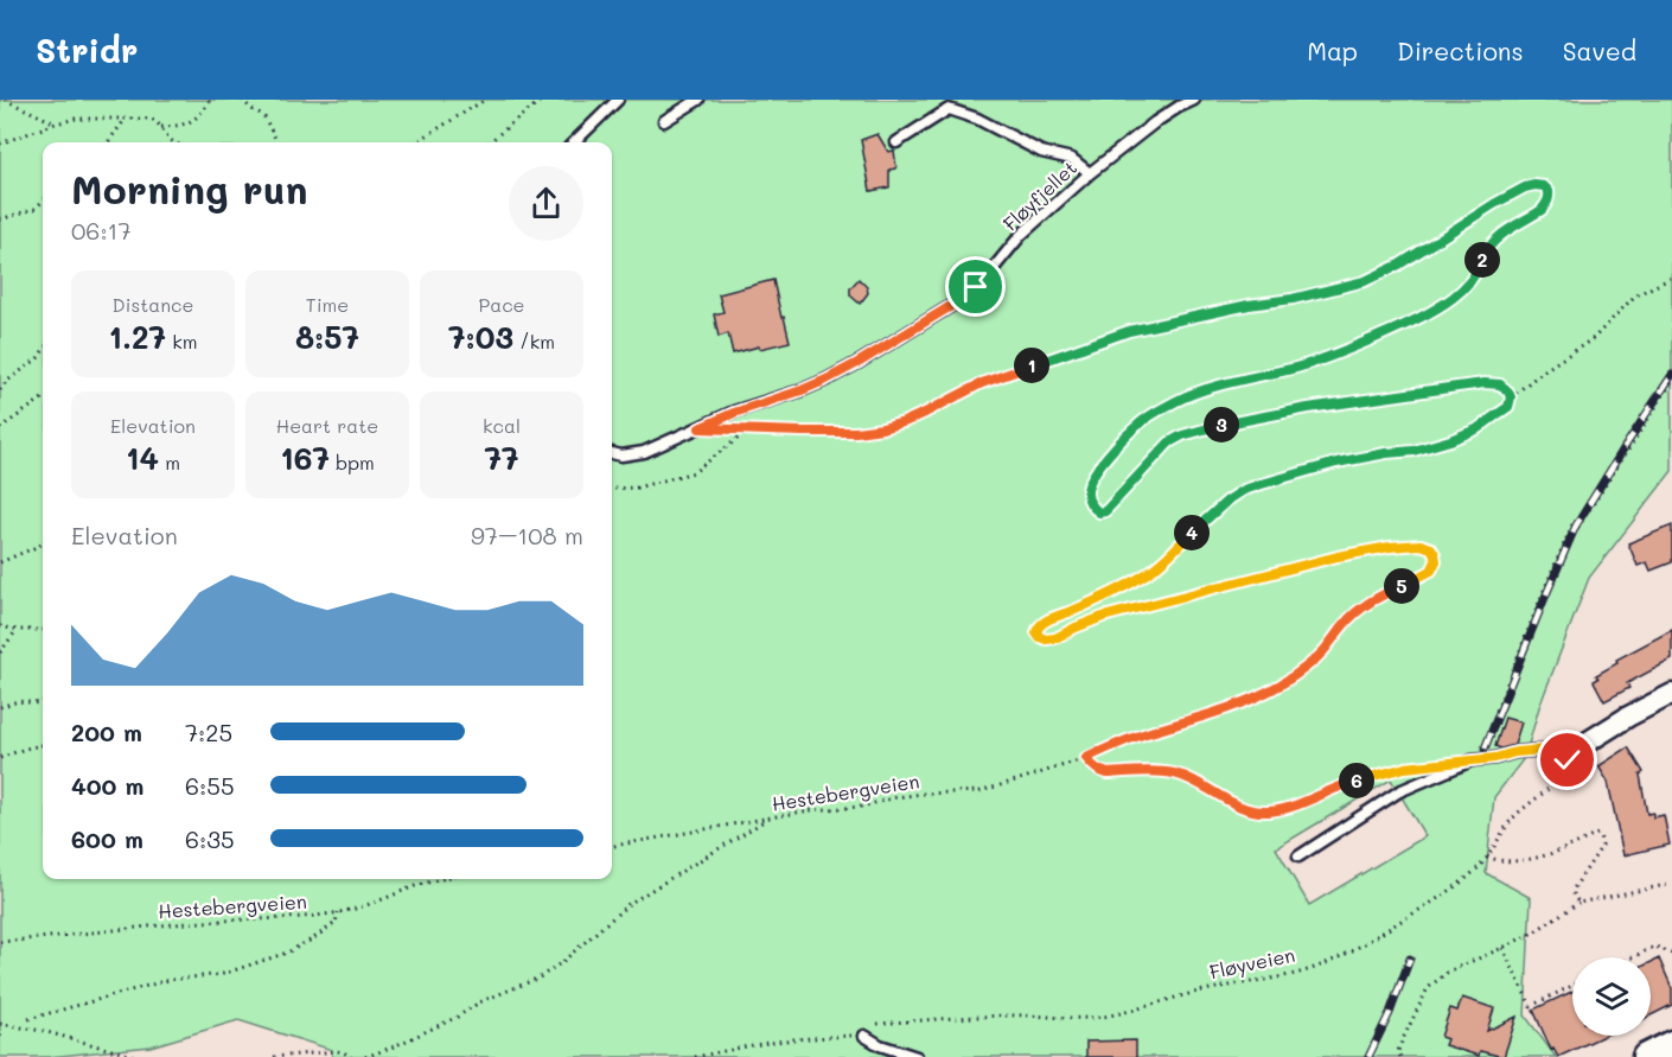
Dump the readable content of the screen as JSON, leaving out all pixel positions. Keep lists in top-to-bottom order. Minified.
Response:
{"streets":{"lane":["Fløyfjellet"],"path":["Hestebergveien","Fløyveien"]},"page":{"header":"Stridr","nav":["Map","Directions","Saved"],"heading":["Morning run","06:17"],"pins":["2","1","3","4","5","6"],"stats":[["Distance","1.27 km"],["Time","8:57"],["Pace","7:03 /km"],["Elevation","14 m"],["Heart rate","167 bpm"],["kcal","77"]],"chart":["Elevation","97–108 m"],"list":[{"name":"200 m","note":"7:25"},{"name":"400 m","note":"6:55"},{"name":"600 m","note":"6:35"}]}}
